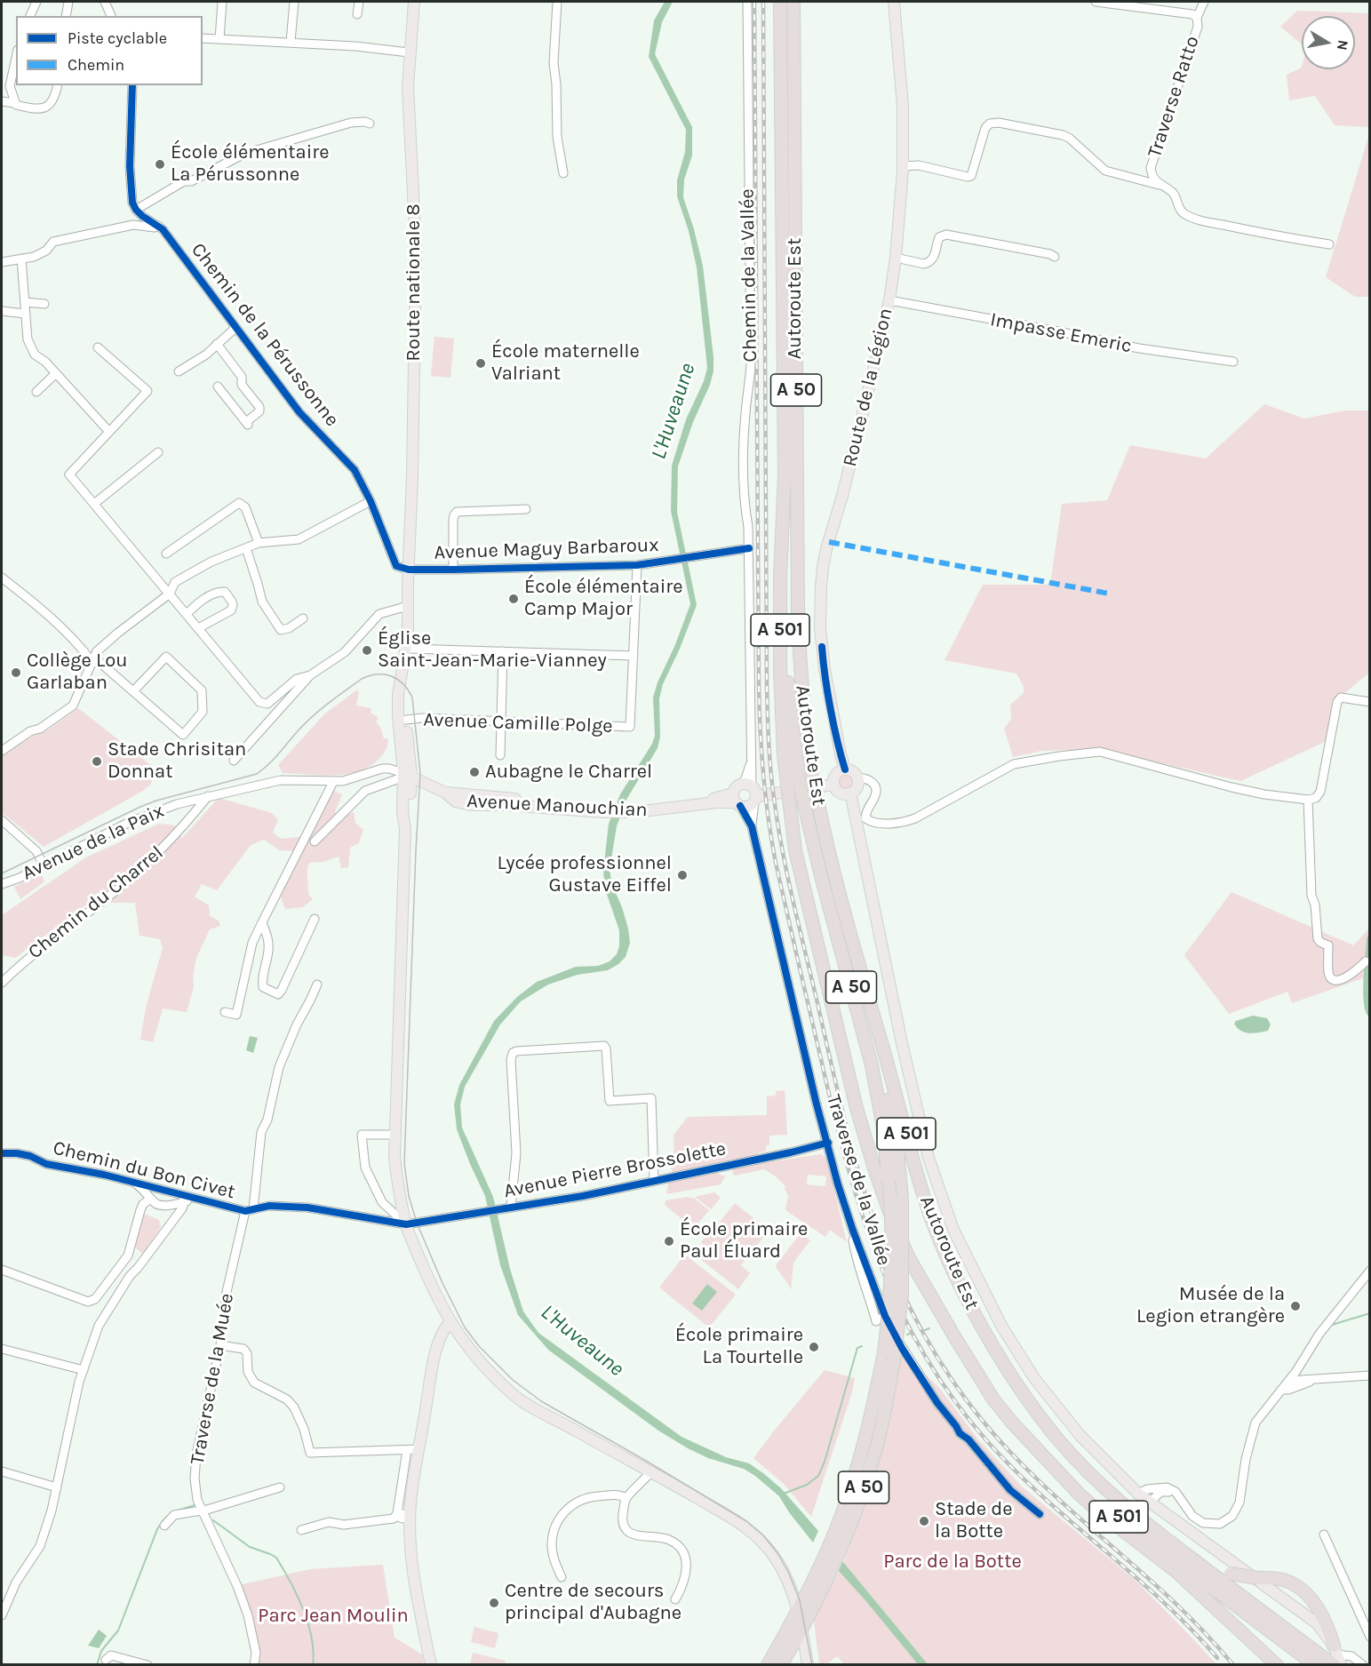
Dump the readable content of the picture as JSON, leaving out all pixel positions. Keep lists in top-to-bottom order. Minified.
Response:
{"streets":{"highway":["Autoroute Est","A 50","A 501"],"main road":["Route nationale 8","Route de la Légion","Avenue Manouchian"],"street":["Traverse Ratto","Chemin de la Vallée","Impasse Emeric","Chemin de la Pérussonne","Avenue Maguy Barbaroux","Avenue Camille Polge","Avenue de la Paix","Chemin du Charrel","Chemin du Bon Civet","Avenue Pierre Brossolette","Traverse de la Vallée","Traverse de la Muée"]},"crossings":[["Chemin de la Vallée","Avenue Maguy Barbaroux"],["Chemin de la Vallée","Traverse de la Vallée"],["Route nationale 8","Chemin de la Pérussonne"],["Route nationale 8","Avenue Maguy Barbaroux"],["Autoroute Est","A 50"],["Autoroute Est","A 501"],["Impasse Emeric","Route de la Légion"],["Chemin de la Pérussonne","Avenue Maguy Barbaroux"],["Route de la Légion","Avenue Manouchian"],["Avenue Manouchian","Avenue de la Paix"],["Avenue Manouchian","Traverse de la Vallée"],["Avenue de la Paix","Chemin du Charrel"],["Chemin du Bon Civet","Avenue Pierre Brossolette"],["Chemin du Bon Civet","Traverse de la Muée"],["Avenue Pierre Brossolette","Traverse de la Vallée"]],"water":["L'Huveaune"],"parks":["Parc de la Botte","Parc Jean Moulin"],"places":["École élémentaire La Pérussonne","École maternelle Valriant","École élémentaire Camp Major","Église Saint-Jean-Marie-Vianney","Collège Lou Garlaban","Stade Chrisitan Donnat","Aubagne le Charrel","Lycée professionnel Gustave Eiffel","École primaire Paul Éluard","Musée de la Legion etrangère","École primaire La Tourtelle","Stade de la Botte","Centre de secours principal d'Aubagne"],"legend":["Piste cyclable","Chemin"],"north":"right"}
